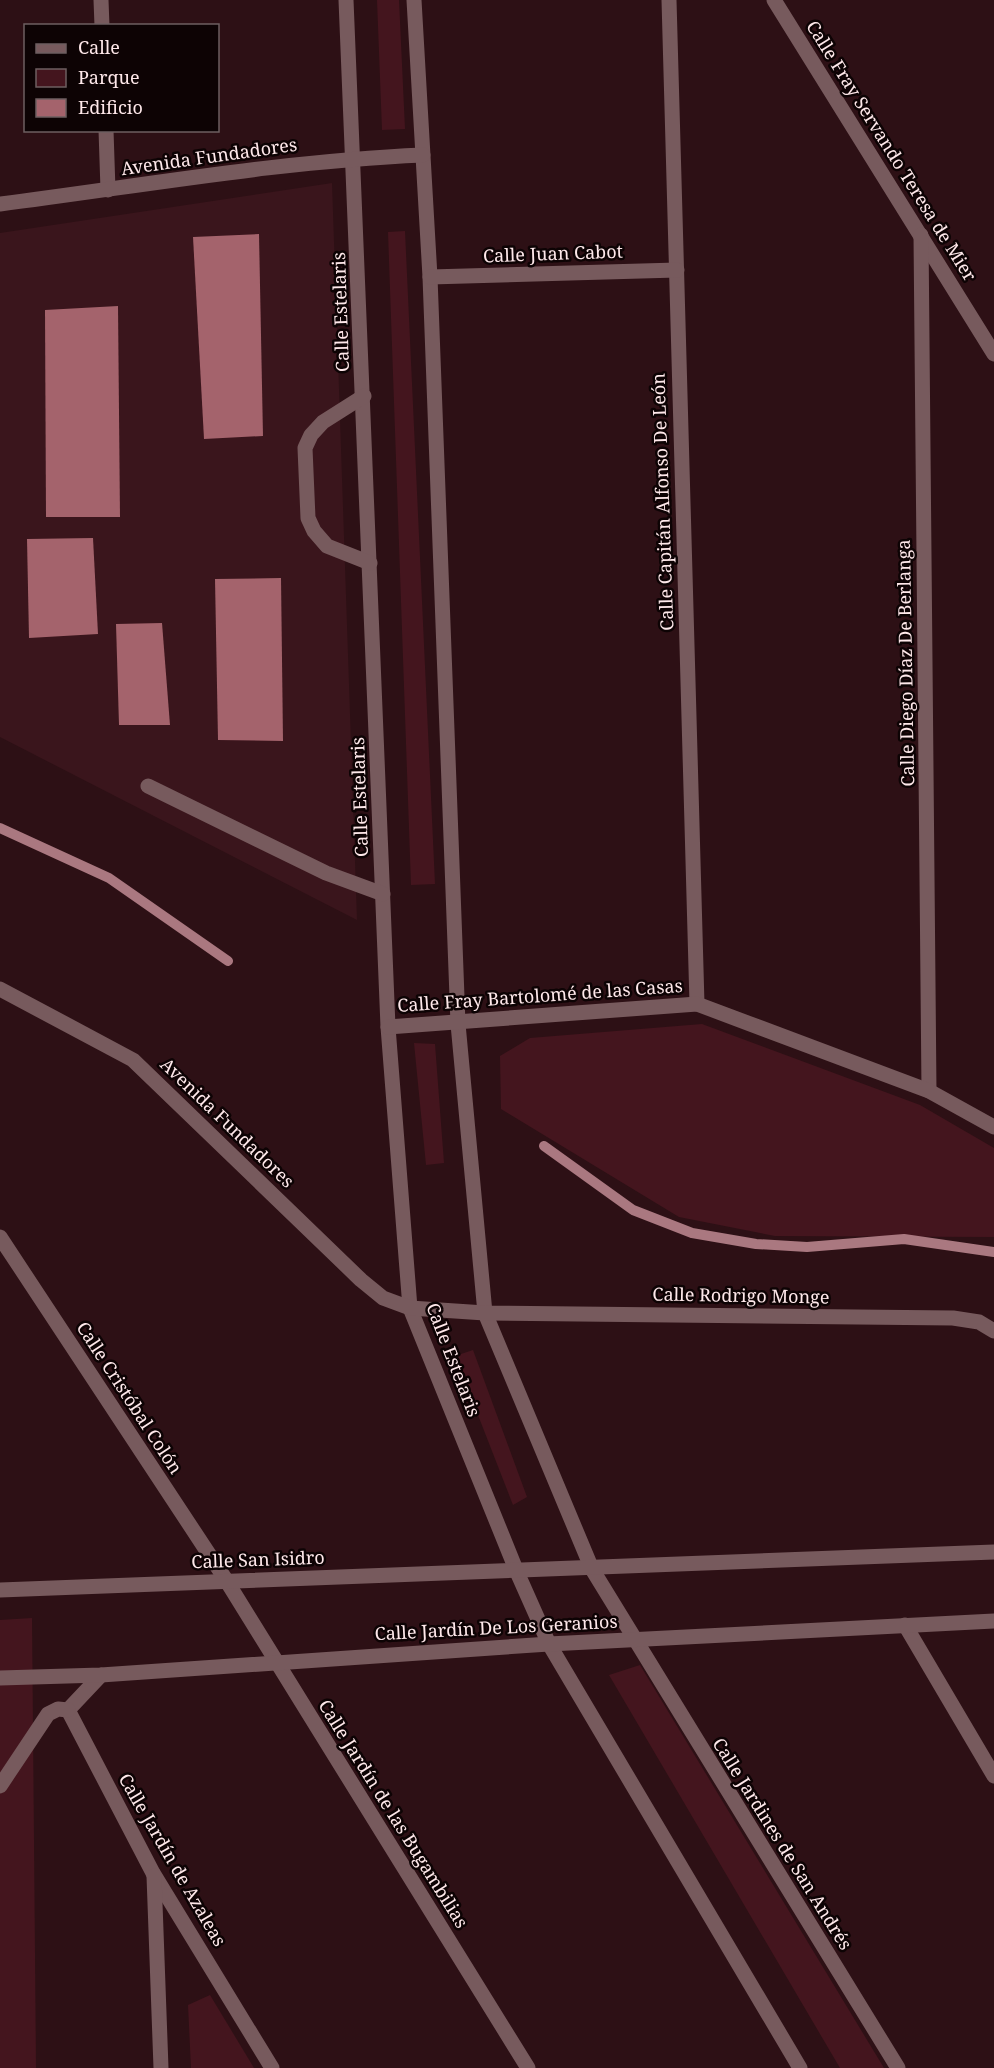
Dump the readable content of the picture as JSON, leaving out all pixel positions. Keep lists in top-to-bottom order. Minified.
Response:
{"streets":{"street":["Calle Fray Servando Teresa de Mier","Avenida Fundadores","Calle Juan Cabot","Calle Estelaris","Calle Capitán Alfonso De León","Calle Diego Díaz De Berlanga","Calle Fray Bartolomé de las Casas","Calle Rodrigo Monge","Calle Cristóbal Colón","Calle San Isidro","Calle Jardín De Los Geranios","Calle Jardín de las Bugambilias","Calle Jardines de San Andrés","Calle Jardín de Azaleas"]},"crossings":[["Calle Fray Servando Teresa de Mier","Calle Diego Díaz De Berlanga"],["Avenida Fundadores","Calle Estelaris"],["Avenida Fundadores","Calle Rodrigo Monge"],["Calle Juan Cabot","Calle Capitán Alfonso De León"],["Calle Estelaris","Calle Fray Bartolomé de las Casas"],["Calle Estelaris","Calle Rodrigo Monge"],["Calle Estelaris","Calle San Isidro"],["Calle Estelaris","Calle Jardín De Los Geranios"],["Calle Capitán Alfonso De León","Calle Fray Bartolomé de las Casas"],["Calle Diego Díaz De Berlanga","Calle Fray Bartolomé de las Casas"],["Calle Cristóbal Colón","Calle San Isidro"],["Calle Cristóbal Colón","Calle Jardín de las Bugambilias"],["Calle San Isidro","Calle Jardín de las Bugambilias"],["Calle Jardín De Los Geranios","Calle Jardín de las Bugambilias"],["Calle Jardín De Los Geranios","Calle Jardines de San Andrés"]],"legend":["Calle","Parque","Edificio"]}
